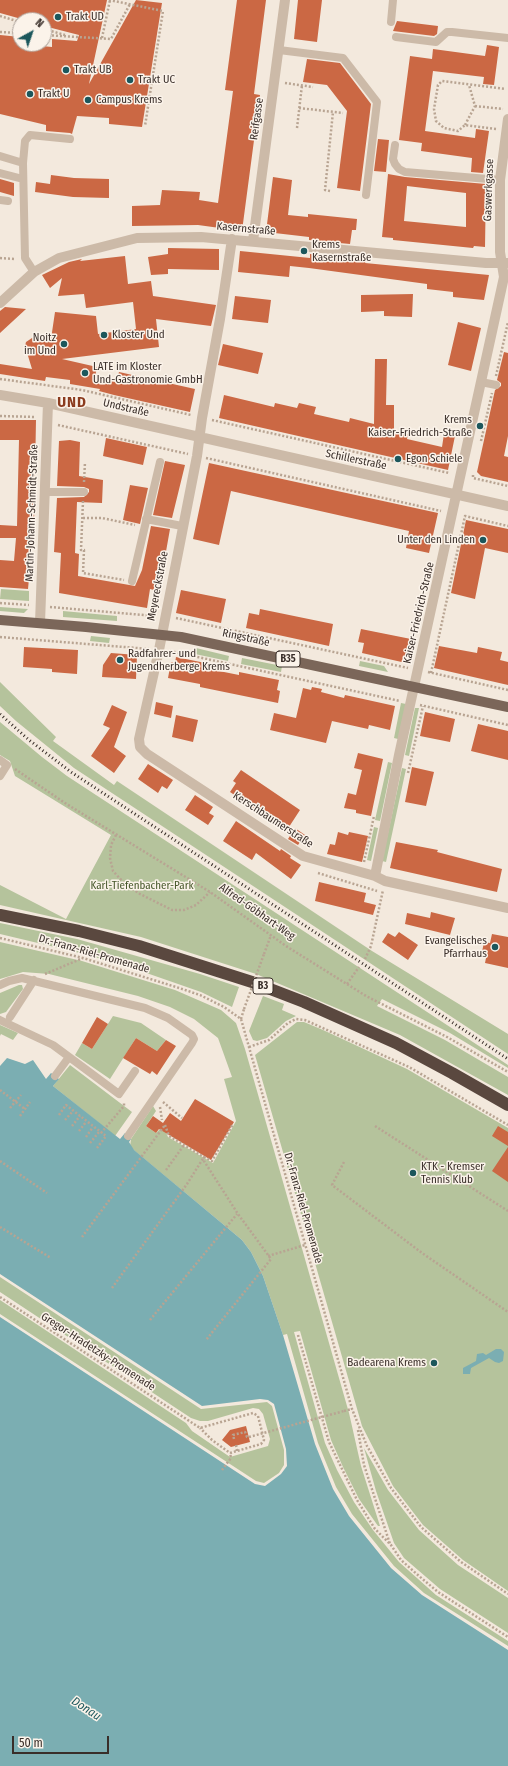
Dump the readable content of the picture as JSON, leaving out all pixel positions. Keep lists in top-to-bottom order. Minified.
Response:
{"streets":{"highway":["B3"],"main road":["Ringstraße","B35"],"street":["Reifgasse","Gaswerkgasse","Kasernstraße","Undstraße","Schillerstraße","Martin-Johann-Schmidt-Straße","Meyereckstraße","Kaiser-Friedrich-Straße","Kerschbaumerstraße"],"path":["Alfred-Göbhart-Weg","Dr.-Franz-Riel-Promenade","Gregor-Hradetzky-Promenade"]},"crossings":[["Reifgasse","Kasernstraße"],["Gaswerkgasse","Kasernstraße"],["Gaswerkgasse","Kaiser-Friedrich-Straße"],["Kasernstraße","Kaiser-Friedrich-Straße"],["Undstraße","Schillerstraße"],["Undstraße","Martin-Johann-Schmidt-Straße"],["Undstraße","Meyereckstraße"],["Schillerstraße","Meyereckstraße"],["Schillerstraße","Kaiser-Friedrich-Straße"],["Martin-Johann-Schmidt-Straße","Ringstraße"],["Meyereckstraße","Ringstraße"],["Meyereckstraße","Kerschbaumerstraße"],["Kaiser-Friedrich-Straße","Ringstraße"],["Kaiser-Friedrich-Straße","Kerschbaumerstraße"]],"districts":["UND"],"water":["Donau"],"parks":["Karl-Tiefenbacher-Park"],"places":["Trakt UD","Trakt UB","Trakt UC","Trakt U","Campus Krems","Krems Kasernstraße","Kloster Und","Noitz im Und","LATE im Kloster Und-Gastronomie GmbH","Krems Kaiser-Friedrich-Straße","Egon Schiele","Unter den Linden","Radfahrer- und Jugendherberge Krems","Evangelisches Pfarrhaus","KTK - Kremser Tennis Klub","Badearena Krems"],"scale_bar":"50 m","north":"top right"}
